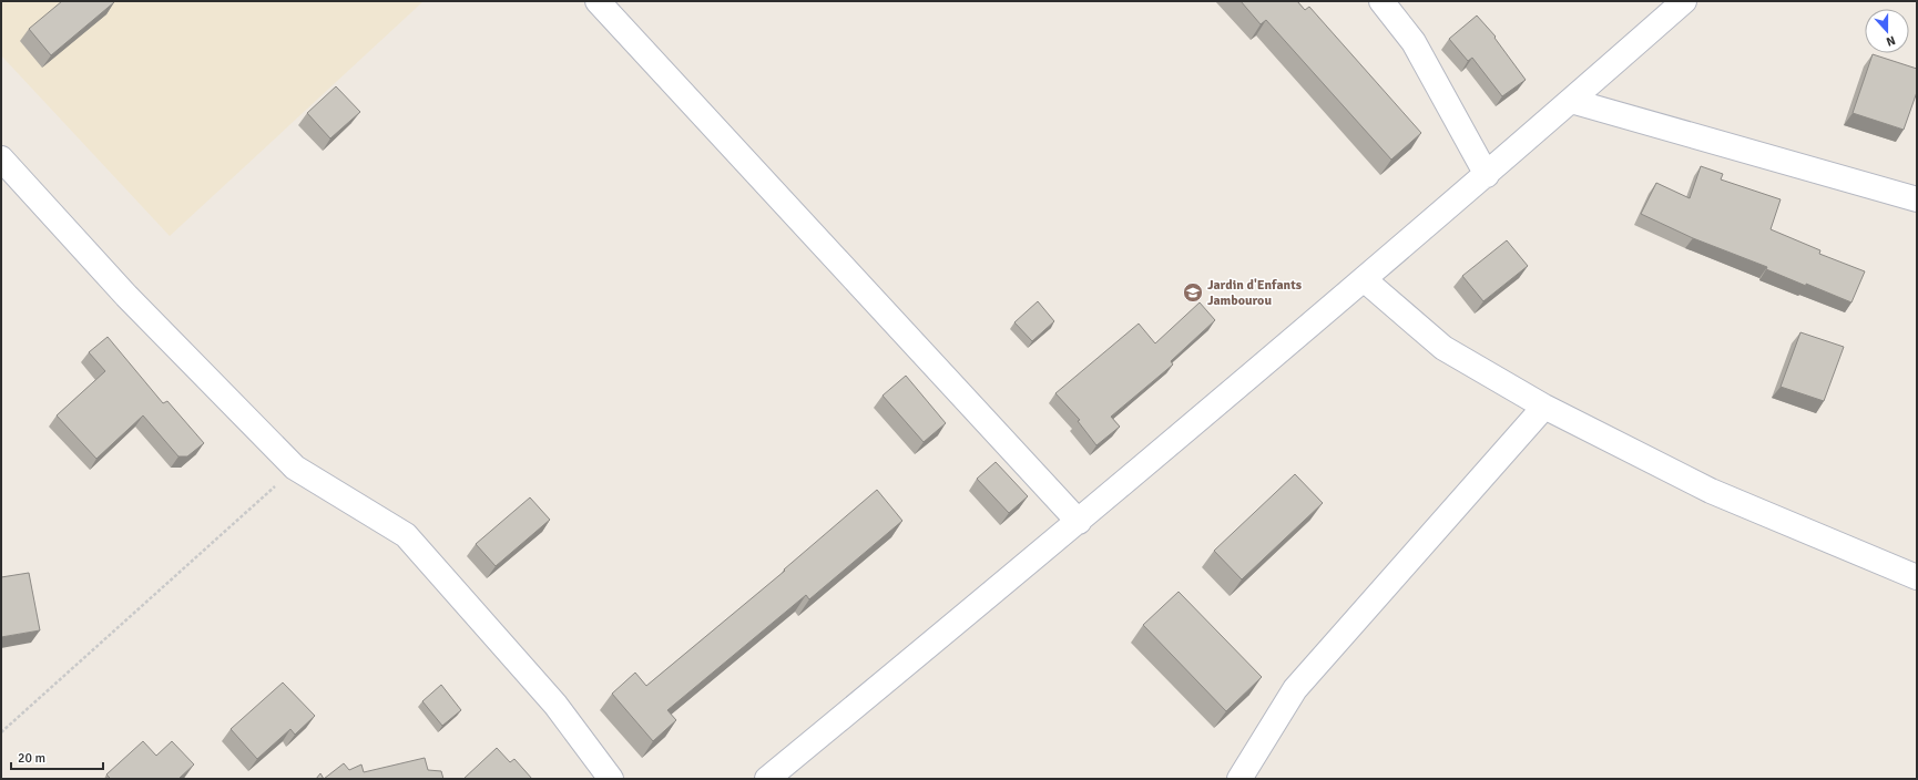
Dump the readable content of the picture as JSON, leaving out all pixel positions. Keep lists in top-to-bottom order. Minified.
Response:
{"places":{"school or university":["Jardin d'Enfants Jambourou"]},"scale_bar":"20 m","north":"bottom"}
